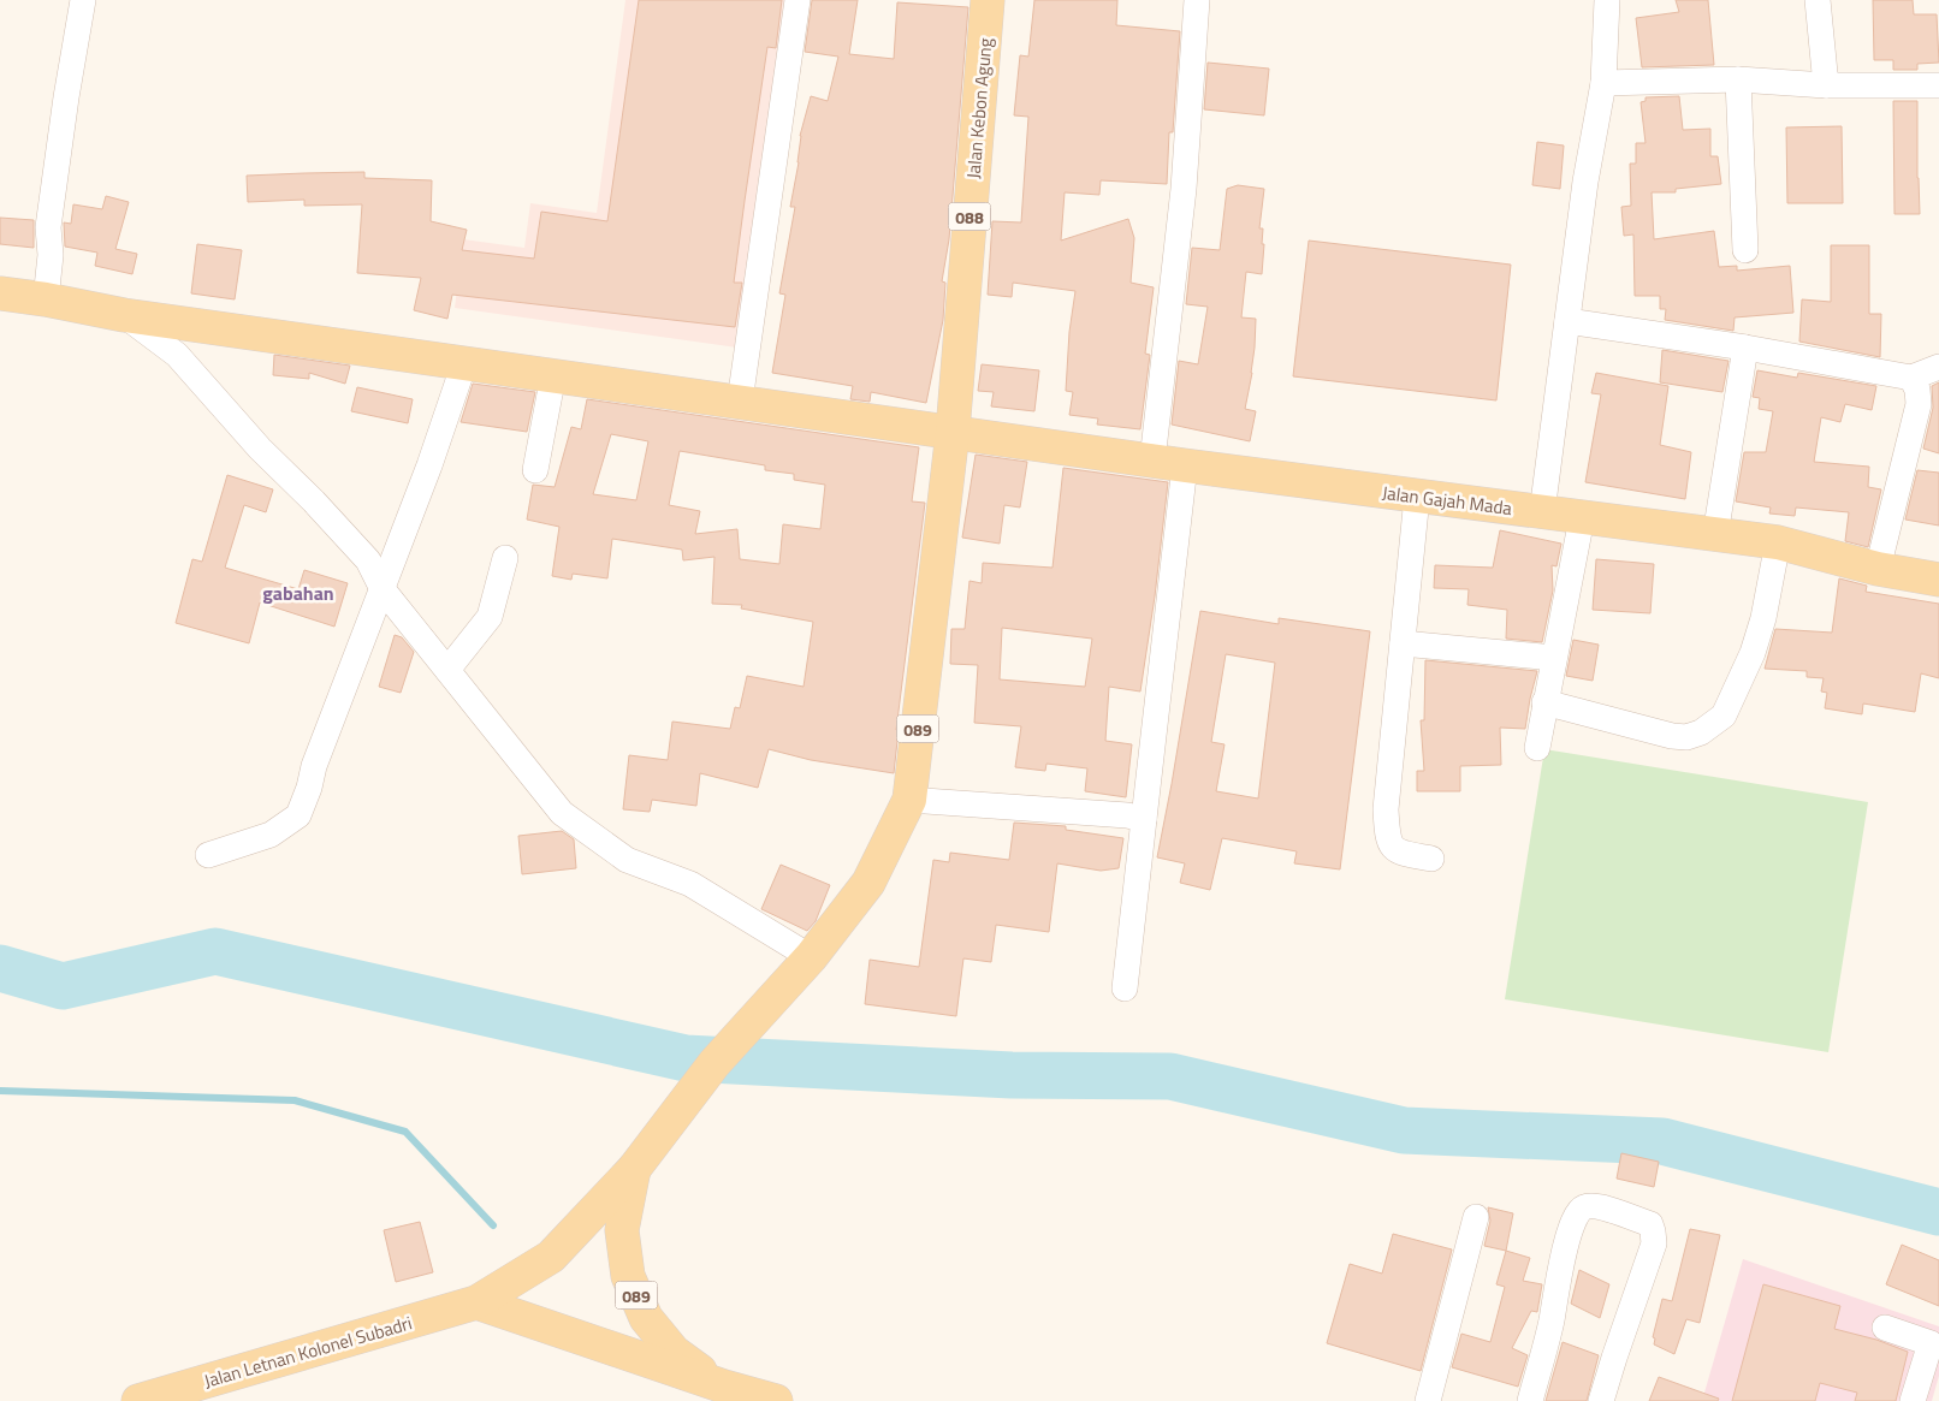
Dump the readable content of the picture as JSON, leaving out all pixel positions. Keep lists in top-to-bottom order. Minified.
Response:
{"streets":{"main road":["Jalan Kebon Agung","088","Jalan Gajah Mada","089","Jalan Letnan Kolonel Subadri"]},"crossings":[["Jalan Kebon Agung","Jalan Gajah Mada"],["Jalan Kebon Agung","089"],["Jalan Gajah Mada","089"],["089","Jalan Letnan Kolonel Subadri"]],"districts":["gabahan"]}
